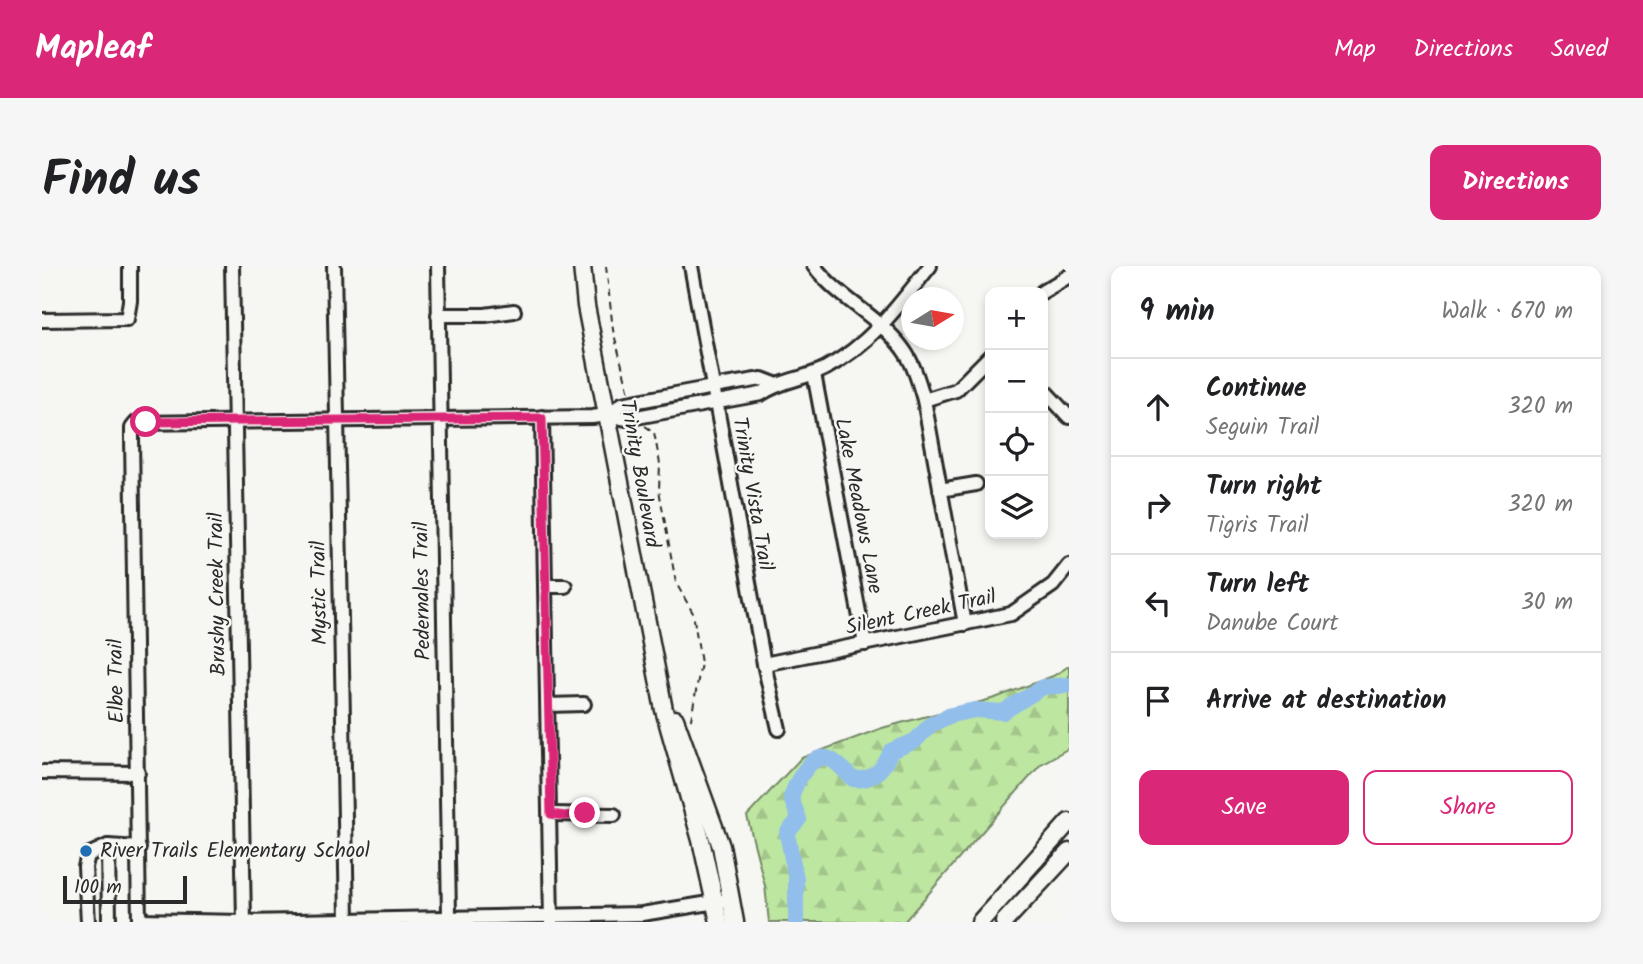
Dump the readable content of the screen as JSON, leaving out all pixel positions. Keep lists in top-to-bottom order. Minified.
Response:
{"streets":{"main road":["Trinity Boulevard"],"street":["Trinity Vista Trail","Lake Meadows Lane","Pedernales Trail","Mystic Trail","Brushy Creek Trail","Silent Creek Trail","Elbe Trail"]},"crossings":[["Trinity Vista Trail","Silent Creek Trail"],["Lake Meadows Lane","Silent Creek Trail"],["Brushy Creek Trail","Elbe Trail"]],"places":["River Trails Elementary School"],"scale_bar":"100 m","north":"right","page":{"header":"Mapleaf","nav":["Map","Directions","Saved"],"title":"Find us","buttons":["Directions",["Save","Share"]],"heading":["9 min","Walk · 670 m"],"map_buttons":["+","−"],"list":[["Continue","Seguin Trail","320 m"],["Turn right","Tigris Trail","320 m"],["Turn left","Danube Court","30 m"],"Arrive at destination"],"scale":"100 m"}}
